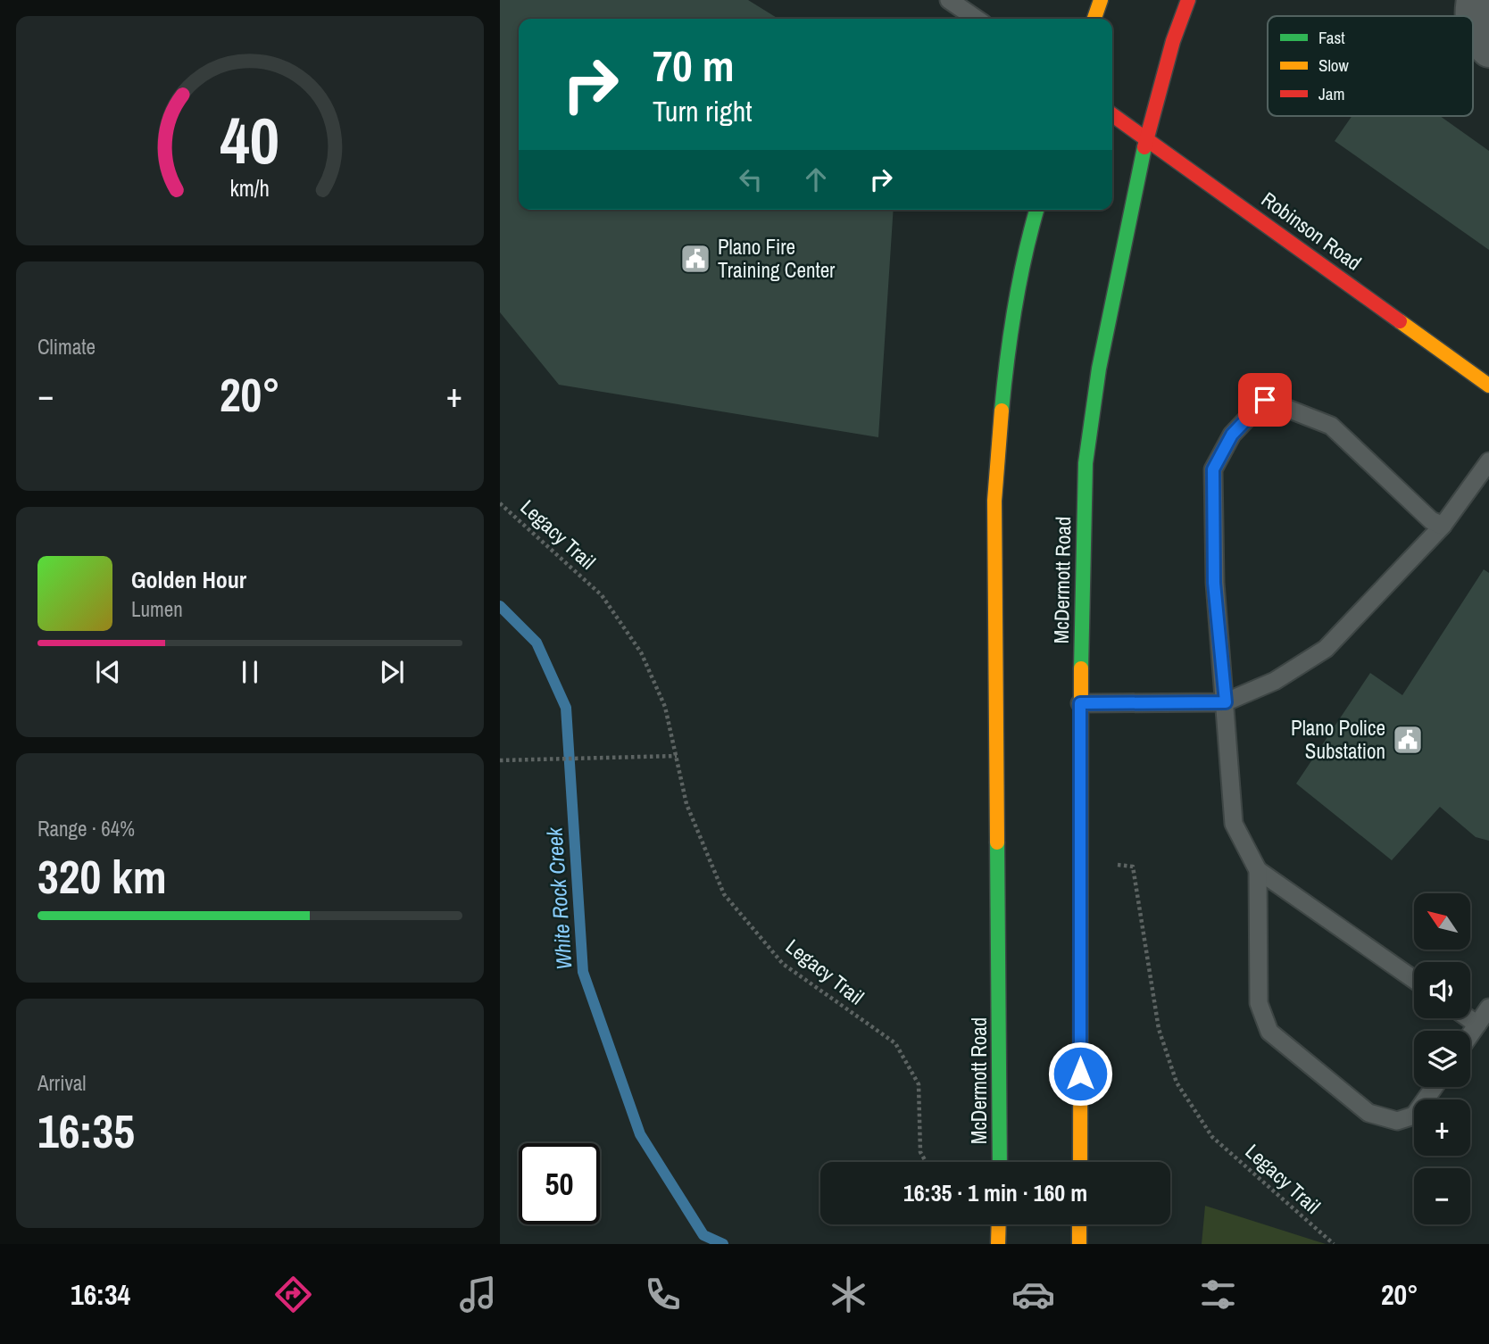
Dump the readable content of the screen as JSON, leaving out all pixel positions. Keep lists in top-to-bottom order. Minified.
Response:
{"streets":{"main road":["Robinson Road","McDermott Road"],"path":["Legacy Trail"]},"crossings":[["Robinson Road","McDermott Road"]],"water":["White Rock Creek"],"places":{"public building":["Plano Fire Training Center","Plano Police Substation"]},"legend":["Fast","Slow","Jam"],"north":"top left","page":{"turn":["70 m","Turn right"],"tile":["Climate",["Range · 64%","320 km"],["Arrival","16:35"]],"heat":["−","20°","+"],"song":["Golden Hour","Lumen"],"map_buttons":["+","−"],"limit":"50","trip":"16:35 · 1 min · 160 m","tabs":["16:34","20°"],"gauge":["40","km/h"]}}
